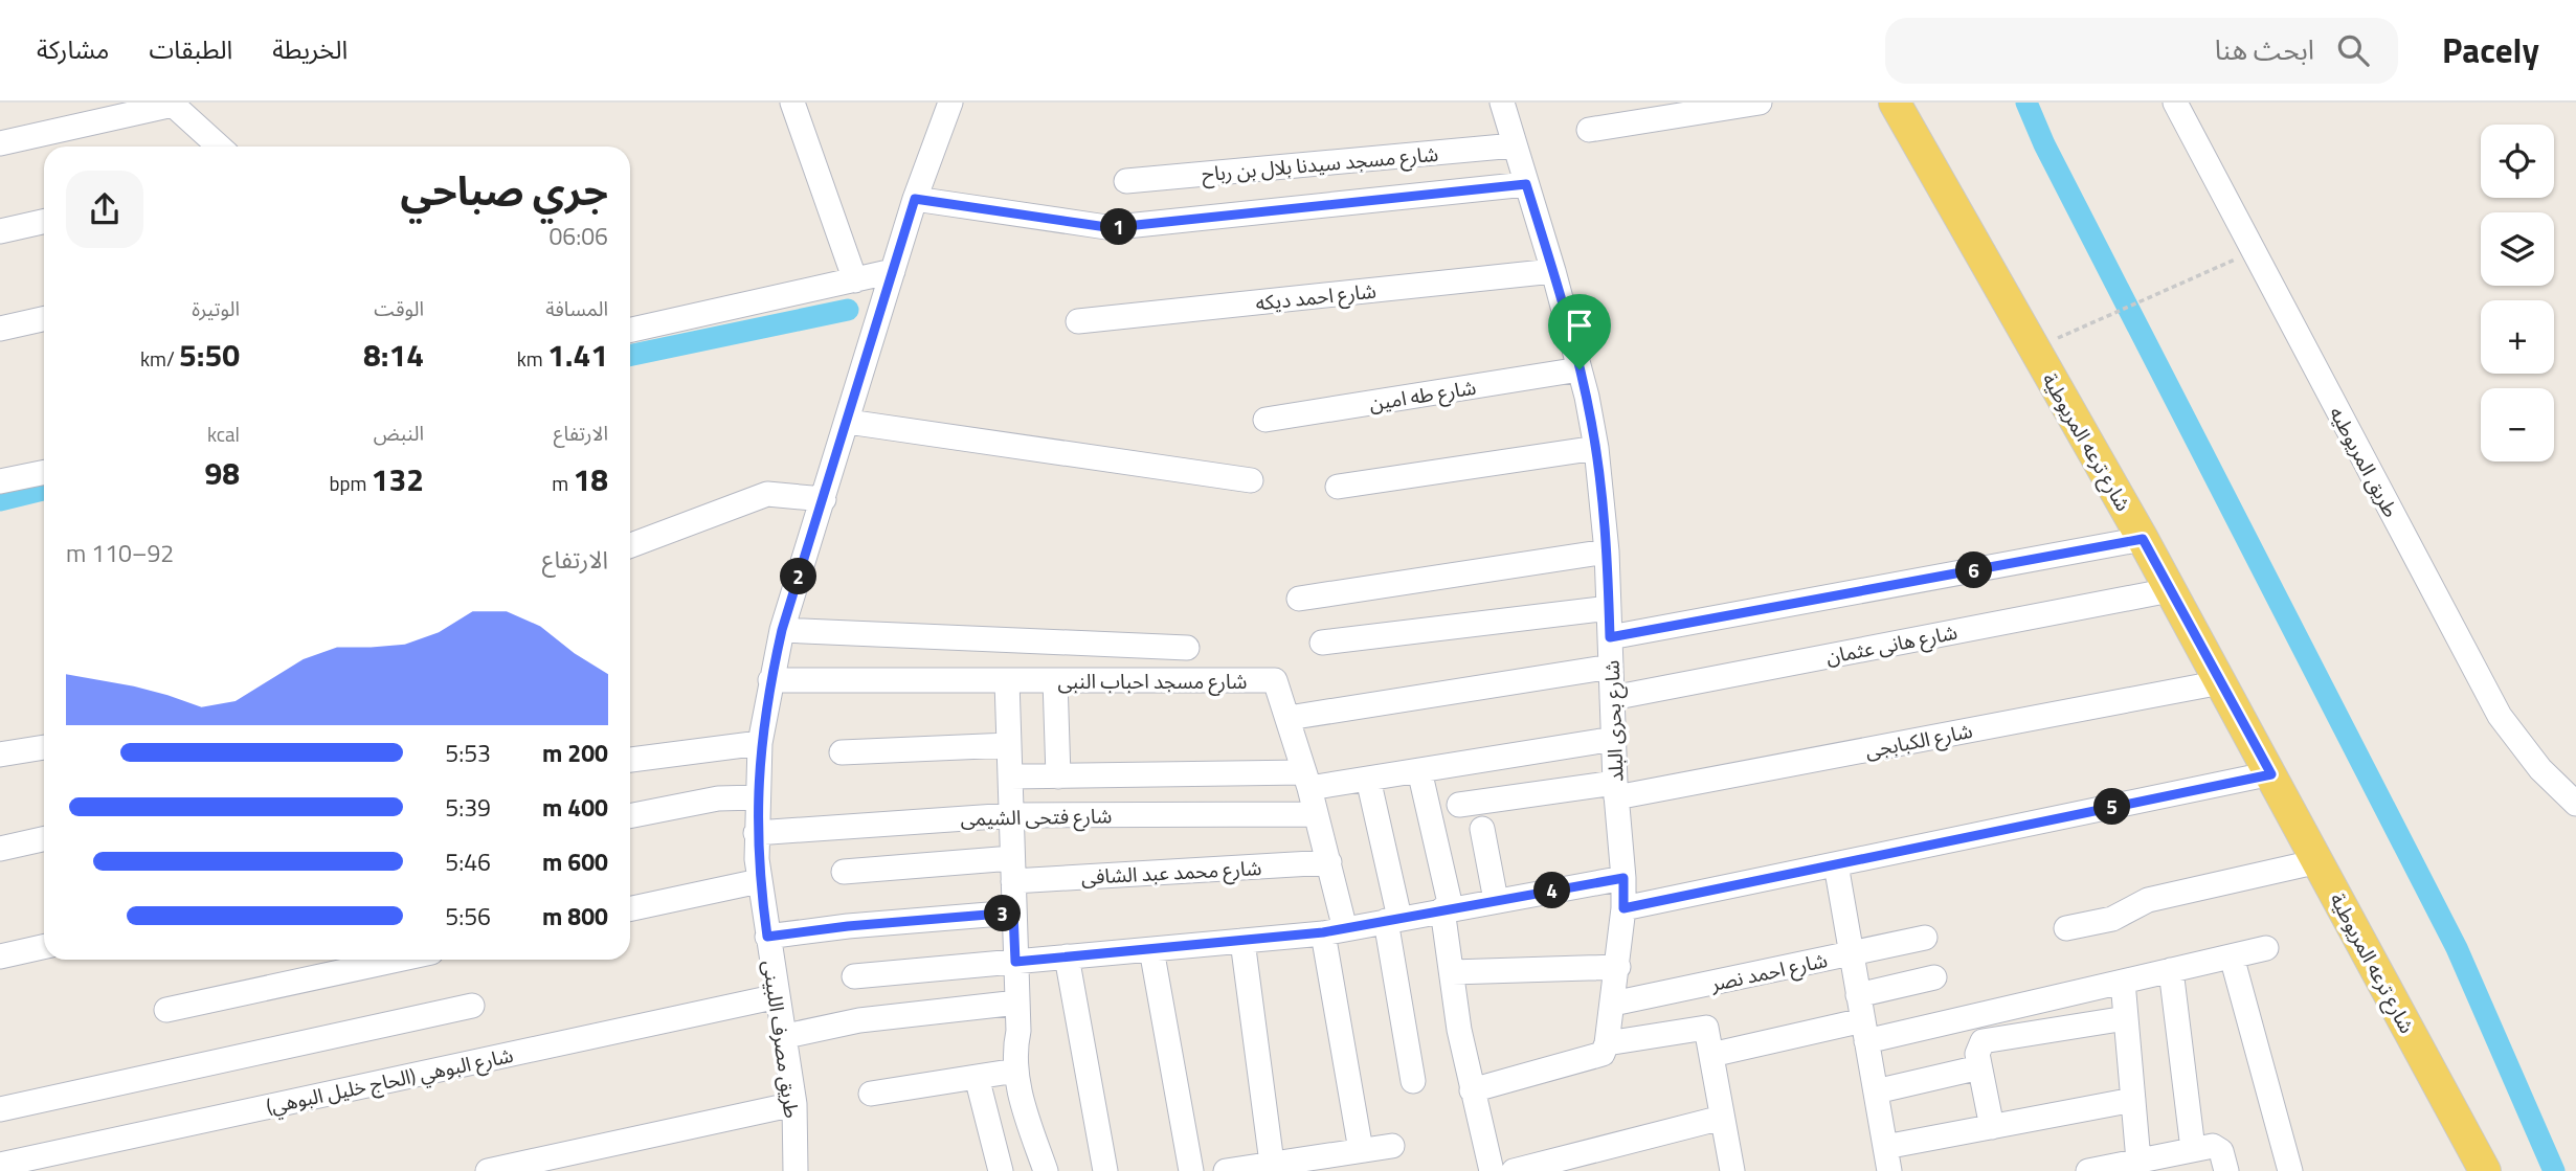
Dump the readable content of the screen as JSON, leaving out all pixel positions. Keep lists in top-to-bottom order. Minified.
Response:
{"streets":{"main road":["شارع ترعه المريوطية"],"street":["شارع مسجد سيدنا بلال بن رباح","شارع احمد ديكه","شارع طه امين","طريق المريوطيه","شارع هانى عثمان","شارع مسجد احباب النبى","شارع بحرى البلد","شارع الكبابجى","شارع فتحى الشيمى","شارع محمد عبد الشافى","شارع احمد نصر","طريق مصرف اللبينى","شارع البوهي (الحاج خليل البوهي)"]},"crossings":[["شارع مسجد سيدنا بلال بن رباح","شارع بحرى البلد"],["شارع احمد ديكه","شارع بحرى البلد"],["شارع طه امين","شارع بحرى البلد"],["شارع ترعه المريوطية","شارع هانى عثمان"],["شارع ترعه المريوطية","شارع الكبابجى"],["شارع هانى عثمان","شارع بحرى البلد"],["شارع مسجد احباب النبى","شارع فتحى الشيمى"],["شارع مسجد احباب النبى","شارع محمد عبد الشافى"],["شارع مسجد احباب النبى","طريق مصرف اللبينى"],["شارع بحرى البلد","شارع الكبابجى"],["شارع بحرى البلد","شارع احمد نصر"],["شارع فتحى الشيمى","طريق مصرف اللبينى"],["طريق مصرف اللبينى","شارع البوهي (الحاج خليل البوهي)"]],"page":{"header":"Pacely","search":"ابحث هنا","nav":["الخريطة","الطبقات","مشاركة"],"map_buttons":["+","−"],"heading":["جري صباحي","06:06"],"pins":["1","6","2","5","4","3"],"stats":[["المسافة","1.41 km"],["الوقت","8:14"],["الوتيرة","5:50 /km"],["الارتفاع","18 m"],["النبض","132 bpm"],["kcal","98"]],"chart":["الارتفاع","92–110 m"],"list":[{"name":"200 m","note":"5:53"},{"name":"400 m","note":"5:39"},{"name":"600 m","note":"5:46"},{"name":"800 m","note":"5:56"}]}}
